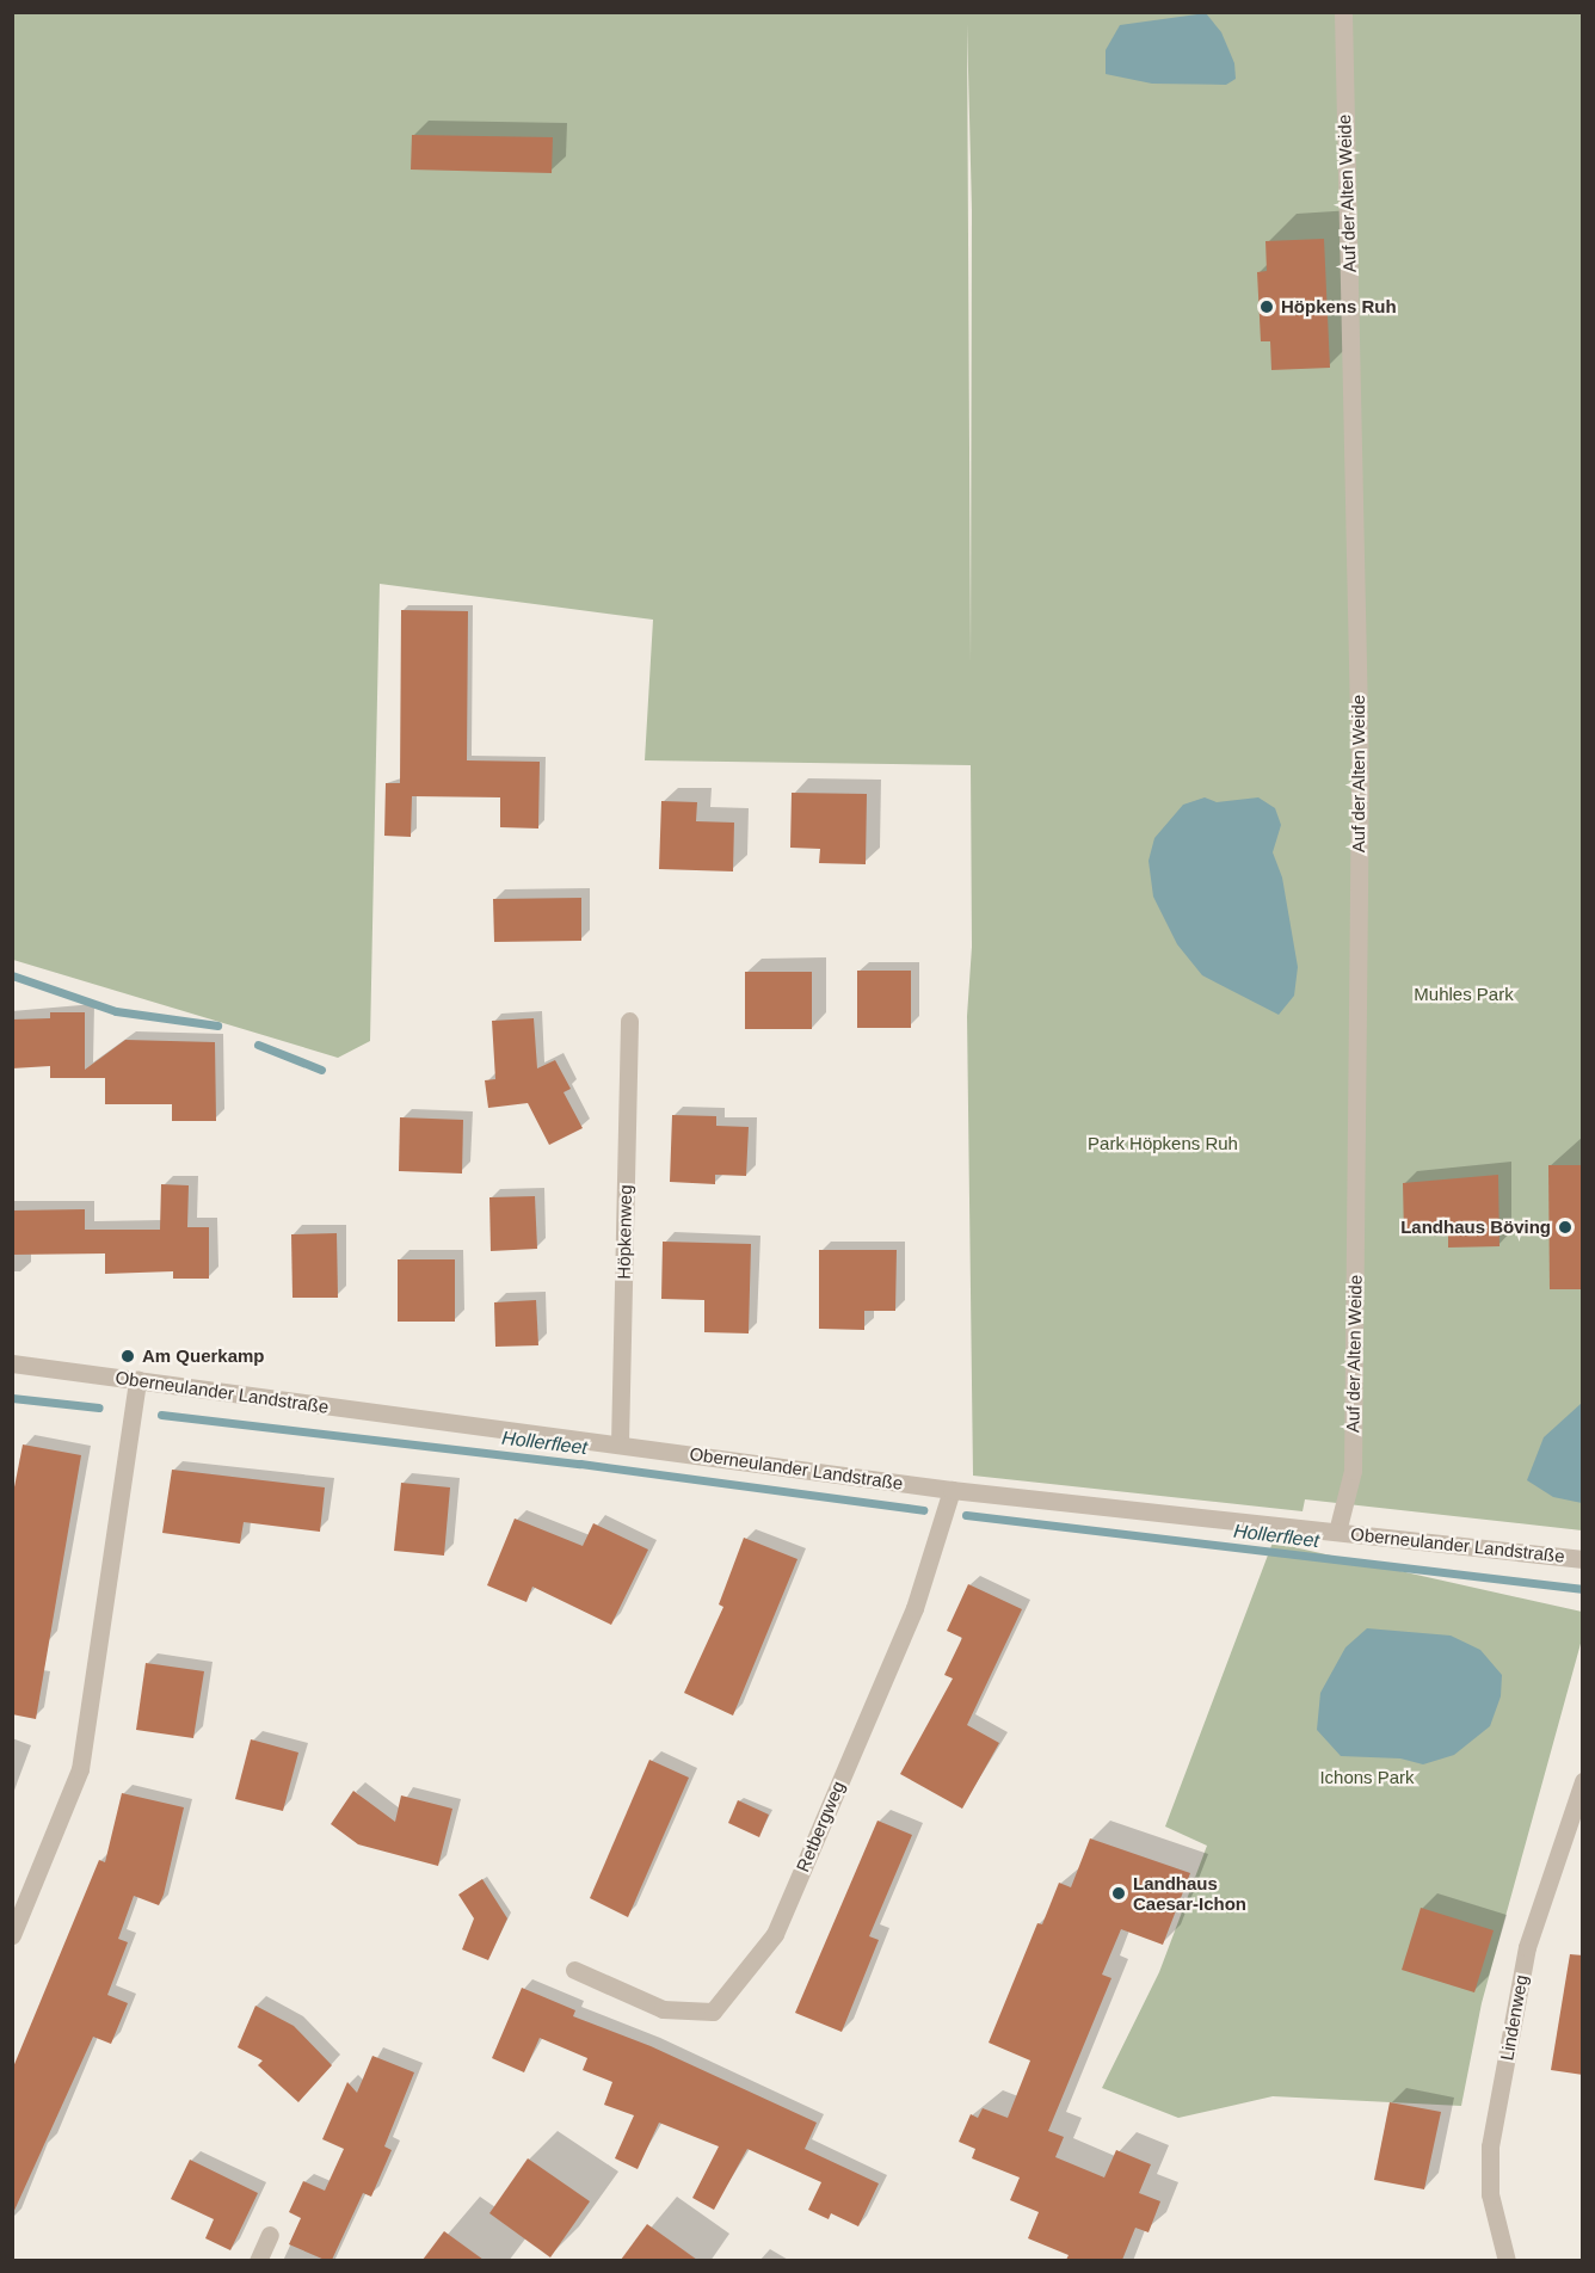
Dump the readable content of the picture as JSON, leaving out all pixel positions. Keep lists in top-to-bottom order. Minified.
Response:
{"streets":{"street":["Auf der Alten Weide","Höpkenweg","Oberneulander Landstraße","Retbergweg","Lindenweg"]},"crossings":[["Auf der Alten Weide","Oberneulander Landstraße"],["Höpkenweg","Oberneulander Landstraße"],["Oberneulander Landstraße","Retbergweg"]],"water":["Hollerfleet"],"parks":["Muhles Park","Park Höpkens Ruh","Ichons Park"],"places":["Höpkens Ruh","Landhaus Böving","Am Querkamp","Landhaus Caesar-Ichon"]}
